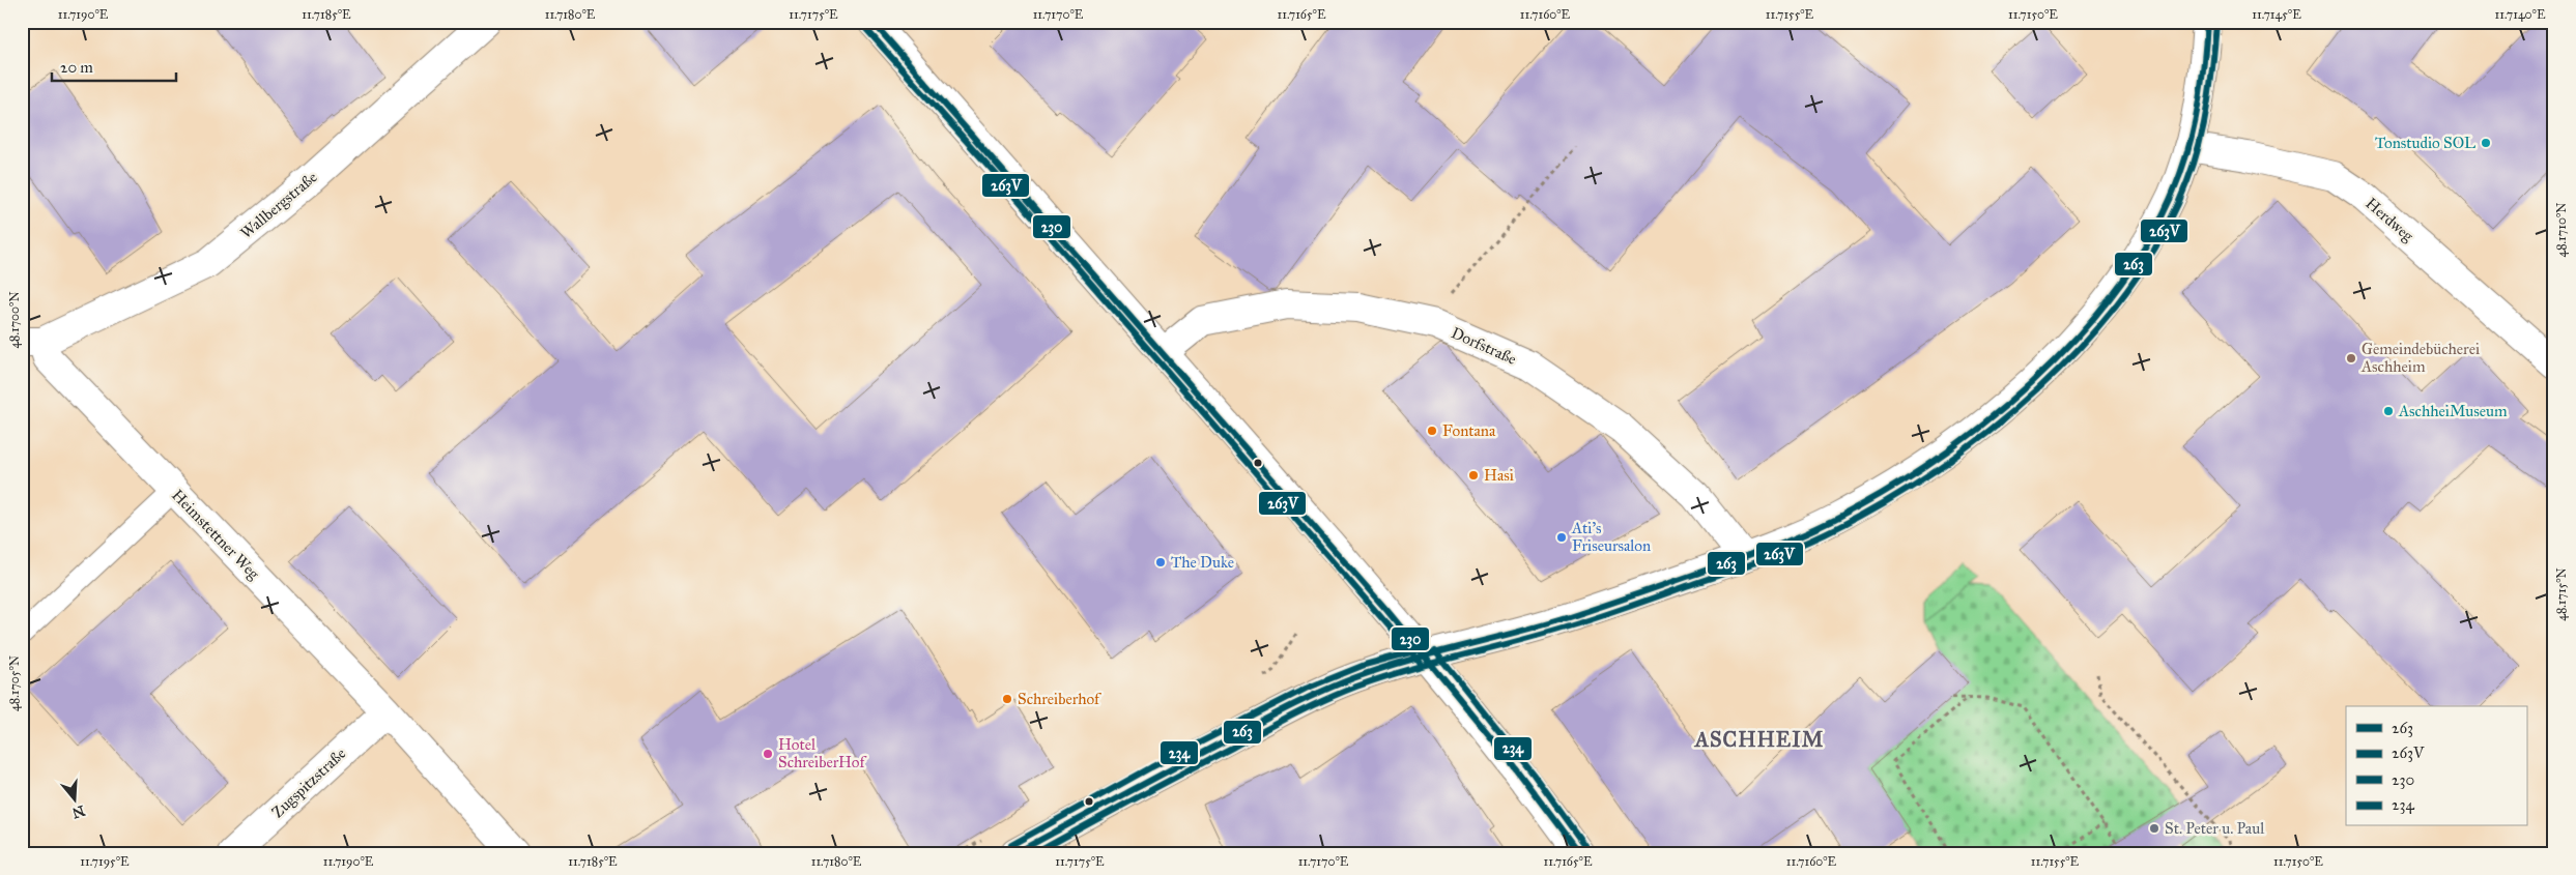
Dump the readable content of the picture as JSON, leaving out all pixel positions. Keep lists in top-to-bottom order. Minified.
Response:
{"streets":{"street":["Wallbergstraße","Herdweg","Dorfstraße","Heimstettner Weg","Zugspitzstraße"]},"crossings":[["Wallbergstraße","Heimstettner Weg"],["Heimstettner Weg","Zugspitzstraße"]],"districts":["ASCHHEIM"],"places":["Tonstudio SOL","Gemeindebücherei Aschheim","AschheiMuseum","Fontana","Hasi","Ati's Friseursalon","The Duke","Schreiberhof","Hotel SchreiberHof","St. Peter u. Paul"],"lines":["transit line 263","transit line 230","transit line 263V","transit line 234"],"legend":["263","263V","230","234"],"scale_bar":"20 m","north":"bottom","coordinates":["11.7190°E","11.7185°E","11.7180°E","11.7175°E","11.7170°E","11.7165°E","11.7160°E","11.7155°E","11.7150°E","11.7145°E","11.7140°E","48.1710°N","48.1700°N","48.1715°N","48.1705°N","11.7195°E"]}
